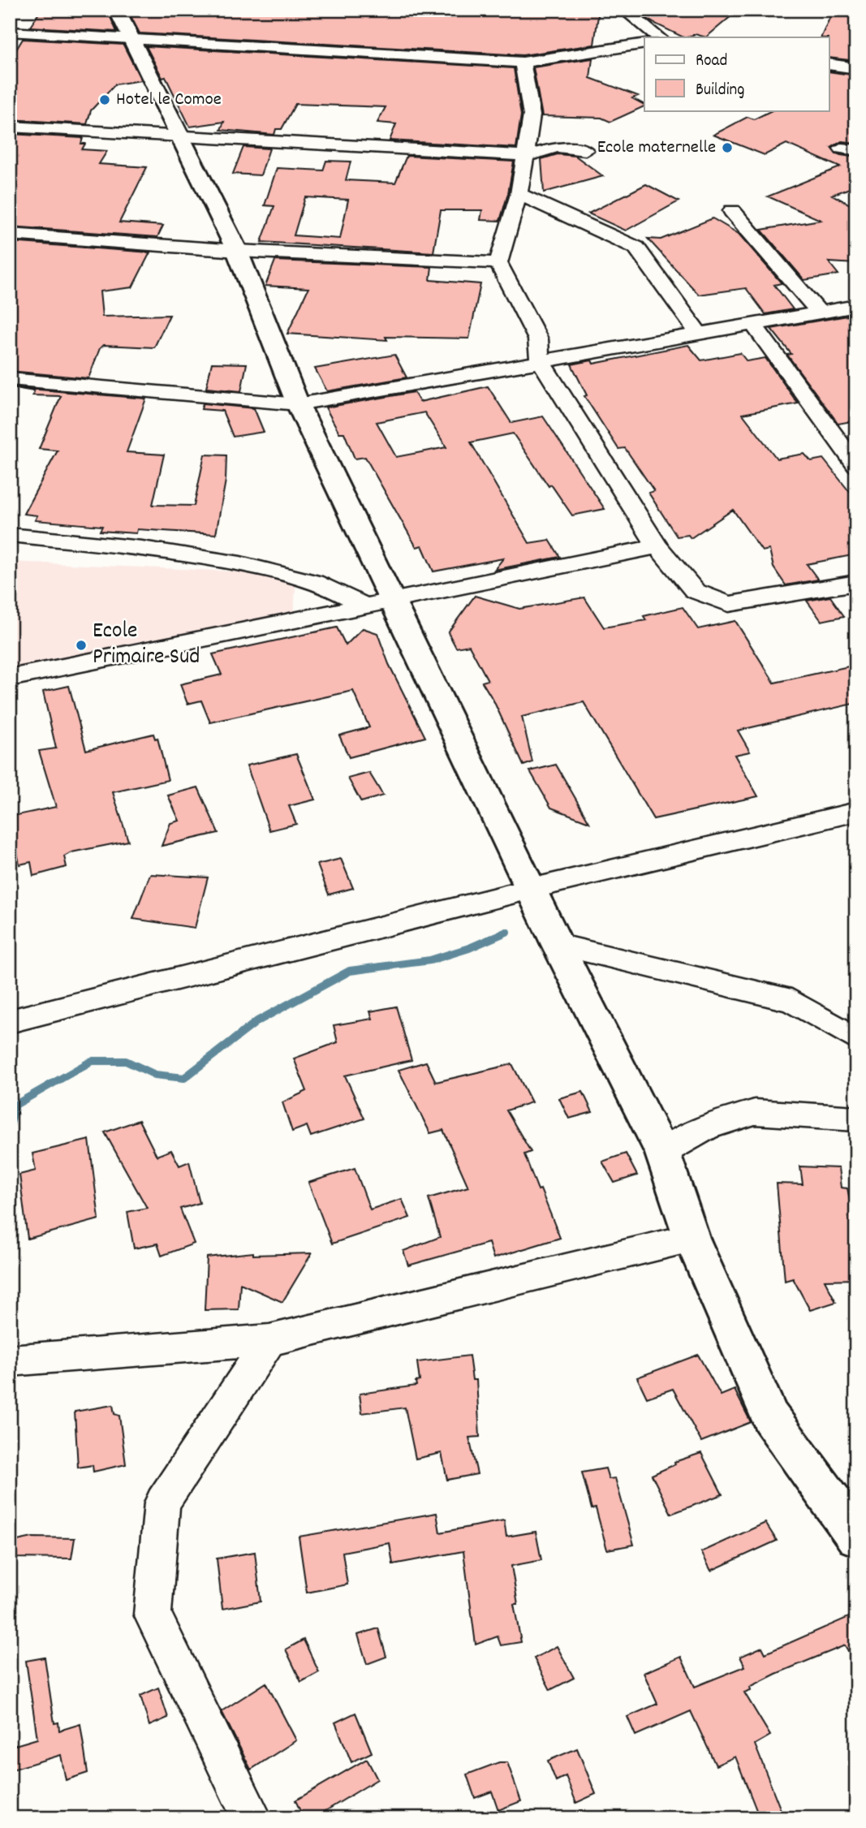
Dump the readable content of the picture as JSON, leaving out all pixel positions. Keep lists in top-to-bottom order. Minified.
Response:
{"places":["Hotel le Comoe","Ecole maternelle","Ecole Primaire Sud"],"legend":["Road","Building"]}
